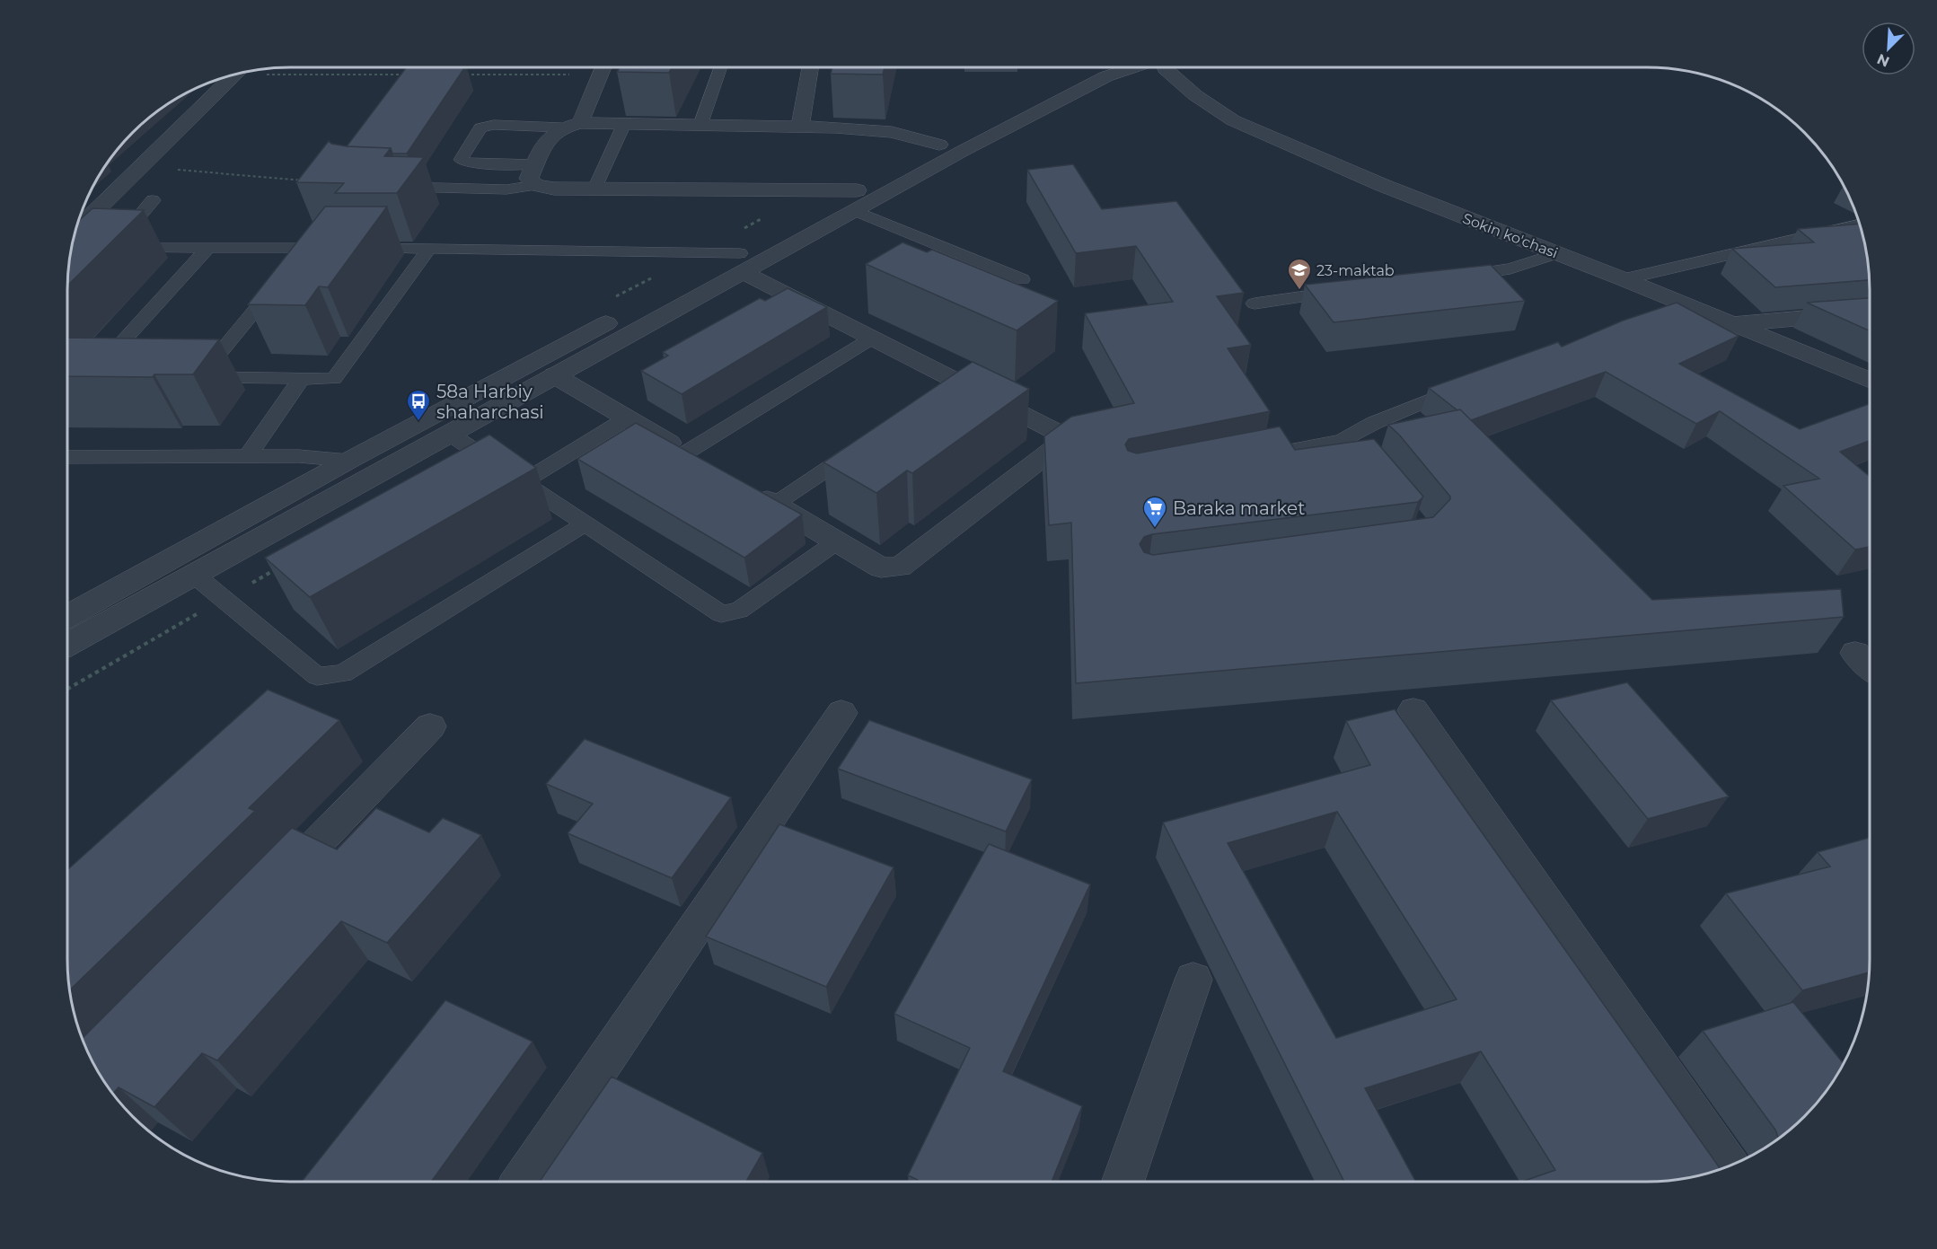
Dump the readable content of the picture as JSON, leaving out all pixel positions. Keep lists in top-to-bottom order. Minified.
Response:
{"streets":{"street":["Sokin ko'chasi"]},"places":{"school or university":["23-maktab"],"bus stop":["58a Harbiy shaharchasi"],"supermarket":["Baraka market"]},"north":"bottom left"}
